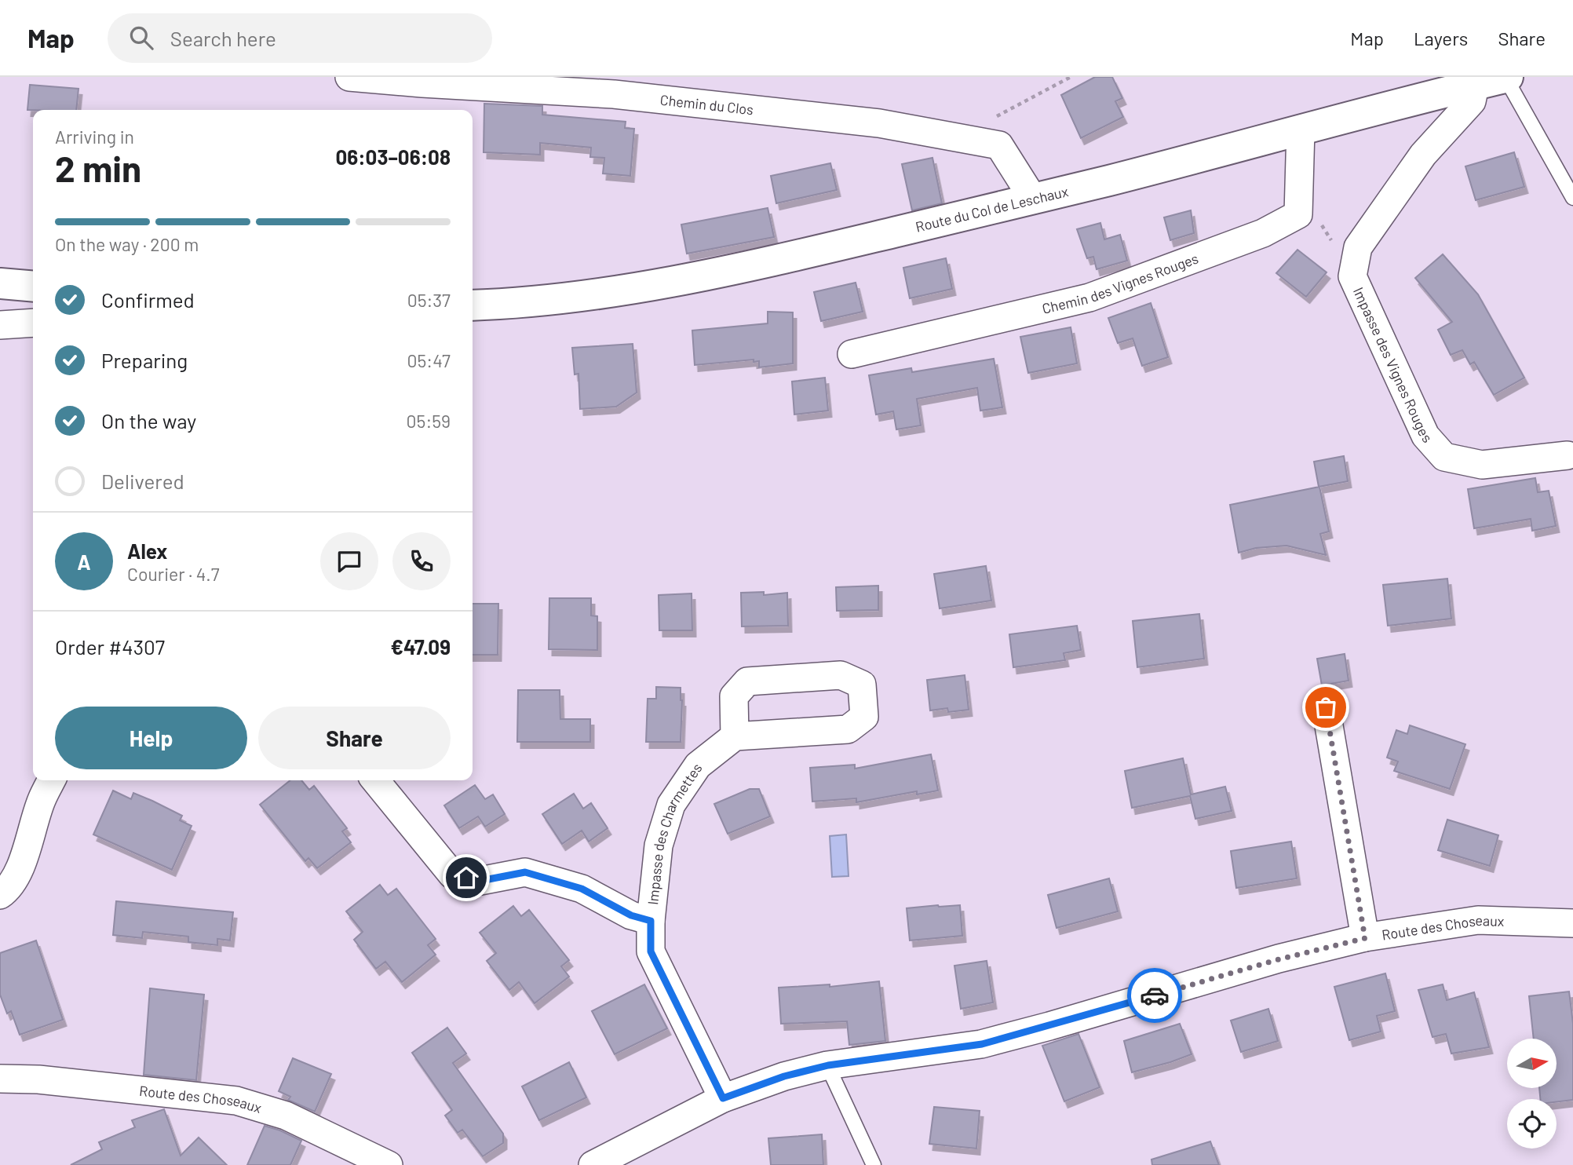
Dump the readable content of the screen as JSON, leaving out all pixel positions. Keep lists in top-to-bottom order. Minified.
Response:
{"streets":{"main road":["Route du Col de Leschaux"],"street":["Chemin du Clos","Chemin des Vignes Rouges","Impasse des Vignes Rouges","Impasse des Charmettes","Route des Choseaux"]},"crossings":[["Chemin du Clos","Route du Col de Leschaux"],["Route du Col de Leschaux","Impasse des Vignes Rouges"],["Impasse des Charmettes","Route des Choseaux"]],"north":"right","page":{"header":"Map","search":"Search here","nav":["Map","Layers","Share"],"heading":["2 min","Arriving in","06:03–06:08"],"panel":["Alex","Courier · 4.7","Order #4307","€47.09"],"bar":"On the way · 200 m","list":[["Confirmed","05:37"],["Preparing","05:47"],["On the way","05:59"],"Delivered"],"round":"A","buttons":["Help","Share"]}}
